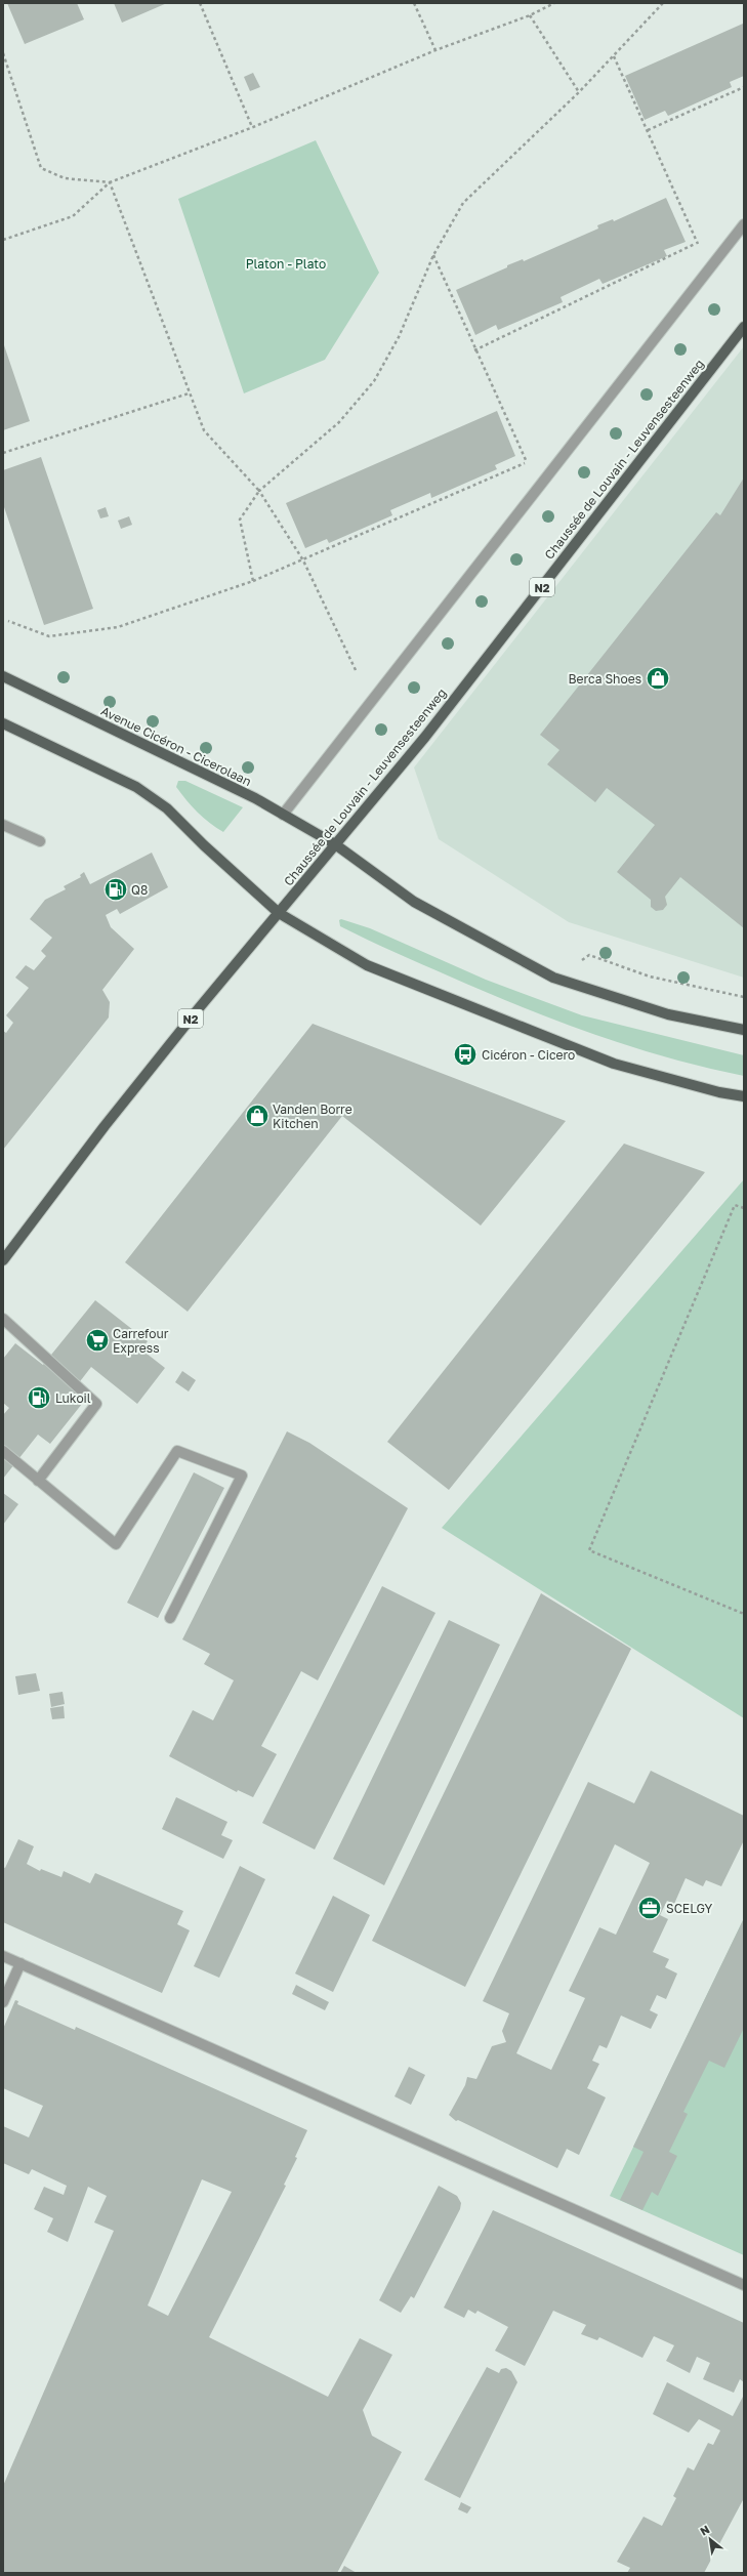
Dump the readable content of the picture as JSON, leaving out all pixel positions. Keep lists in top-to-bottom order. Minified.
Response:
{"streets":{"main road":["Chaussée de Louvain - Leuvensesteenweg","N2","Avenue Cicéron - Cicerolaan"]},"crossings":[["Chaussée de Louvain - Leuvensesteenweg","Avenue Cicéron - Cicerolaan"]],"parks":["Platon - Plato"],"places":{"shop":["Berca Shoes","Vanden Borre Kitchen"],"fuel station":["Q8","Lukoil"],"bus stop":["Cicéron - Cicero"],"supermarket":["Carrefour Express"],"office":["SCELGY"]},"north":"top left"}
